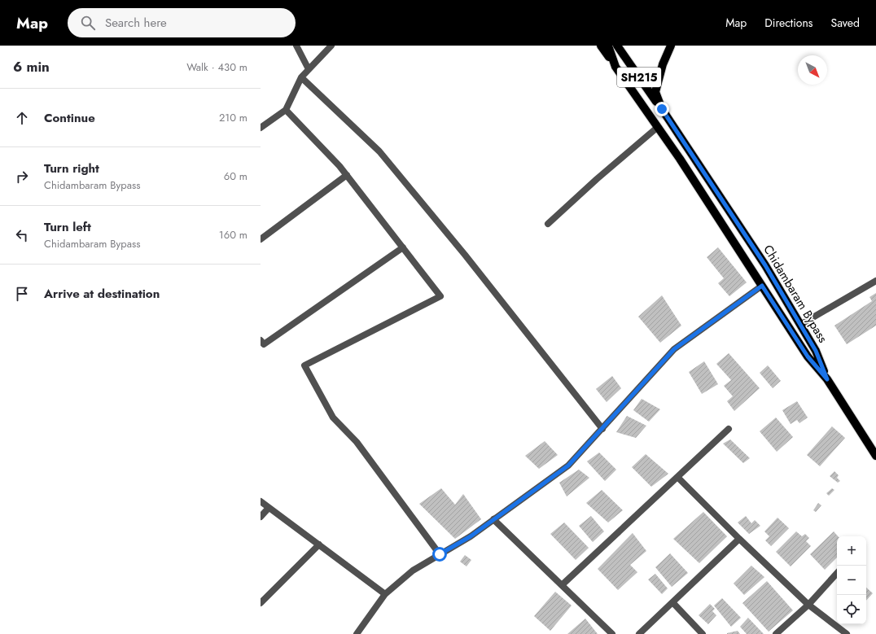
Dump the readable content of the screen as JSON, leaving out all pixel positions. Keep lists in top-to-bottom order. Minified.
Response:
{"streets":{"main road":["SH215","Chidambaram Bypass"]},"crossings":[["SH215","Chidambaram Bypass"]],"north":"bottom right","page":{"header":"Map","search":"Search here","nav":["Map","Directions","Saved"],"heading":["6 min","Walk · 430 m"],"list":[["Continue","210 m"],["Turn right","Chidambaram Bypass","60 m"],["Turn left","Chidambaram Bypass","160 m"],"Arrive at destination"],"map_buttons":["+","−"]}}
